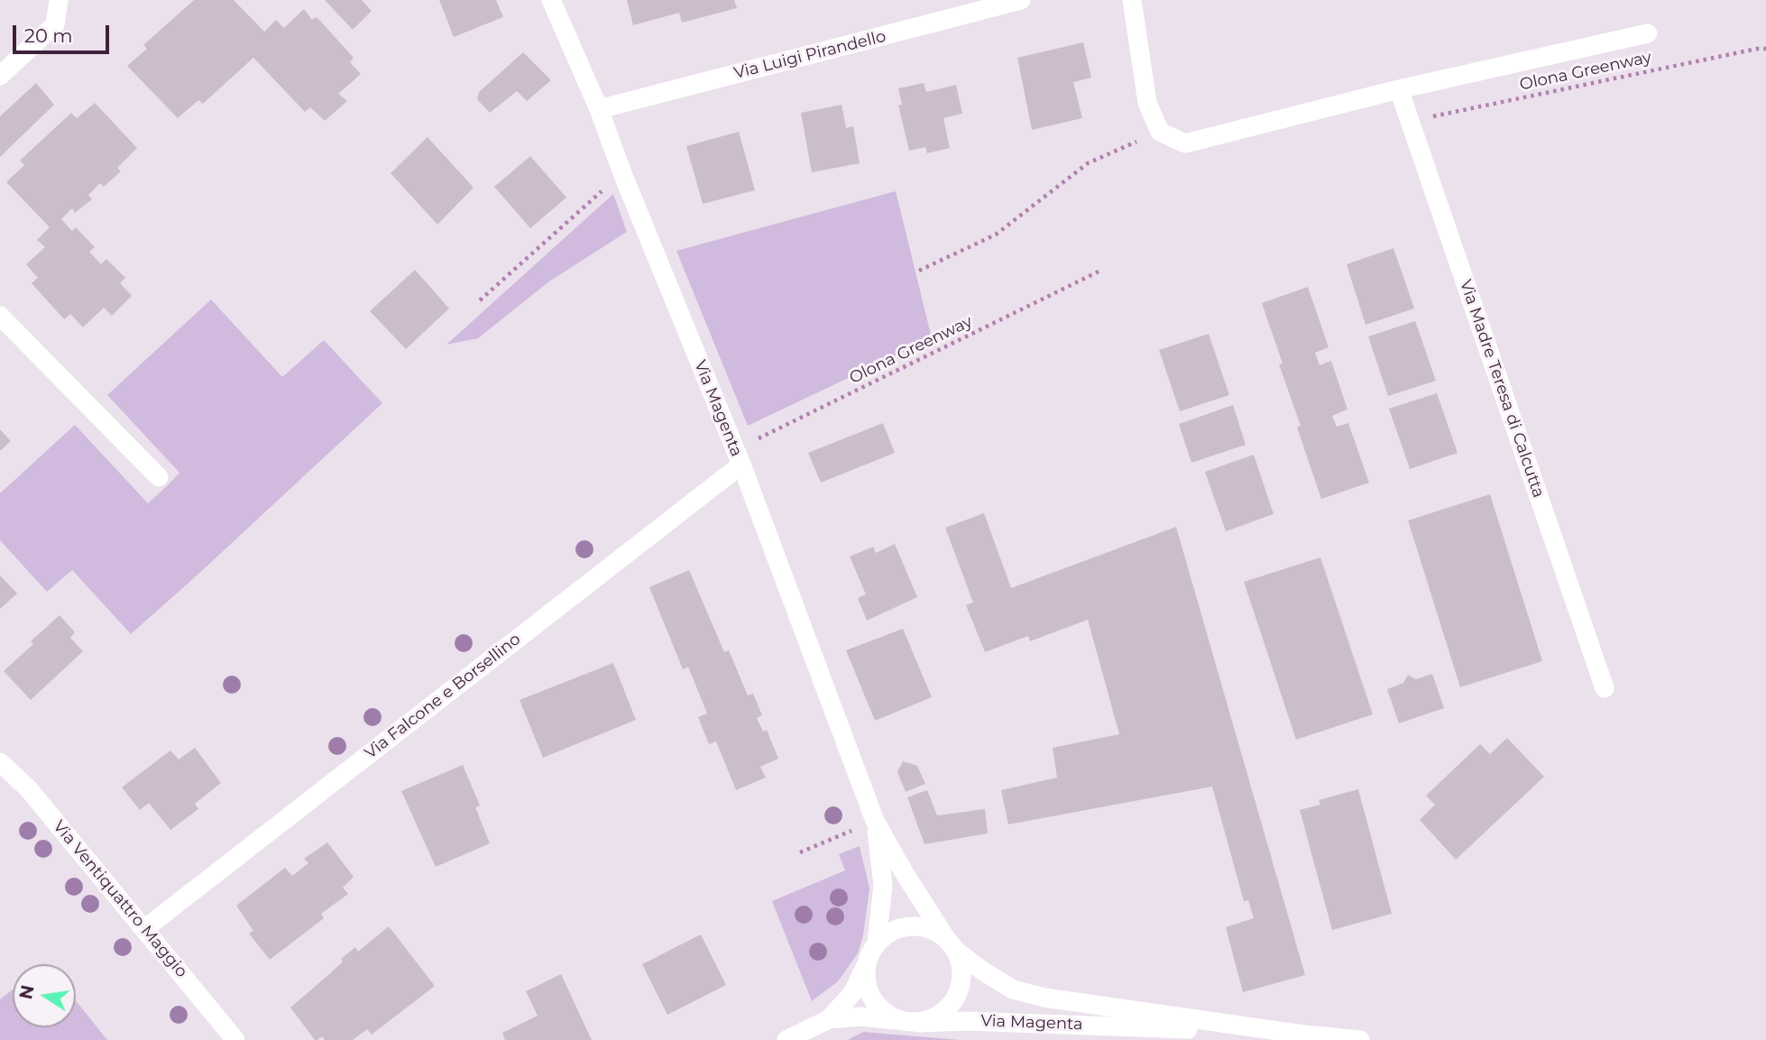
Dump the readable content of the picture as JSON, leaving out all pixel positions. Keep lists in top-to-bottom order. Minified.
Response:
{"streets":{"street":["Via Luigi Pirandello","Via Madre Teresa di Calcutta","Via Magenta","Via Falcone e Borsellino","Via Ventiquattro Maggio"],"path":["Olona Greenway"]},"crossings":[["Via Luigi Pirandello","Via Magenta"],["Olona Greenway","Via Madre Teresa di Calcutta"],["Olona Greenway","Via Magenta"],["Olona Greenway","Via Falcone e Borsellino"],["Via Magenta","Via Falcone e Borsellino"],["Via Falcone e Borsellino","Via Ventiquattro Maggio"]],"scale_bar":"20 m","north":"left"}
